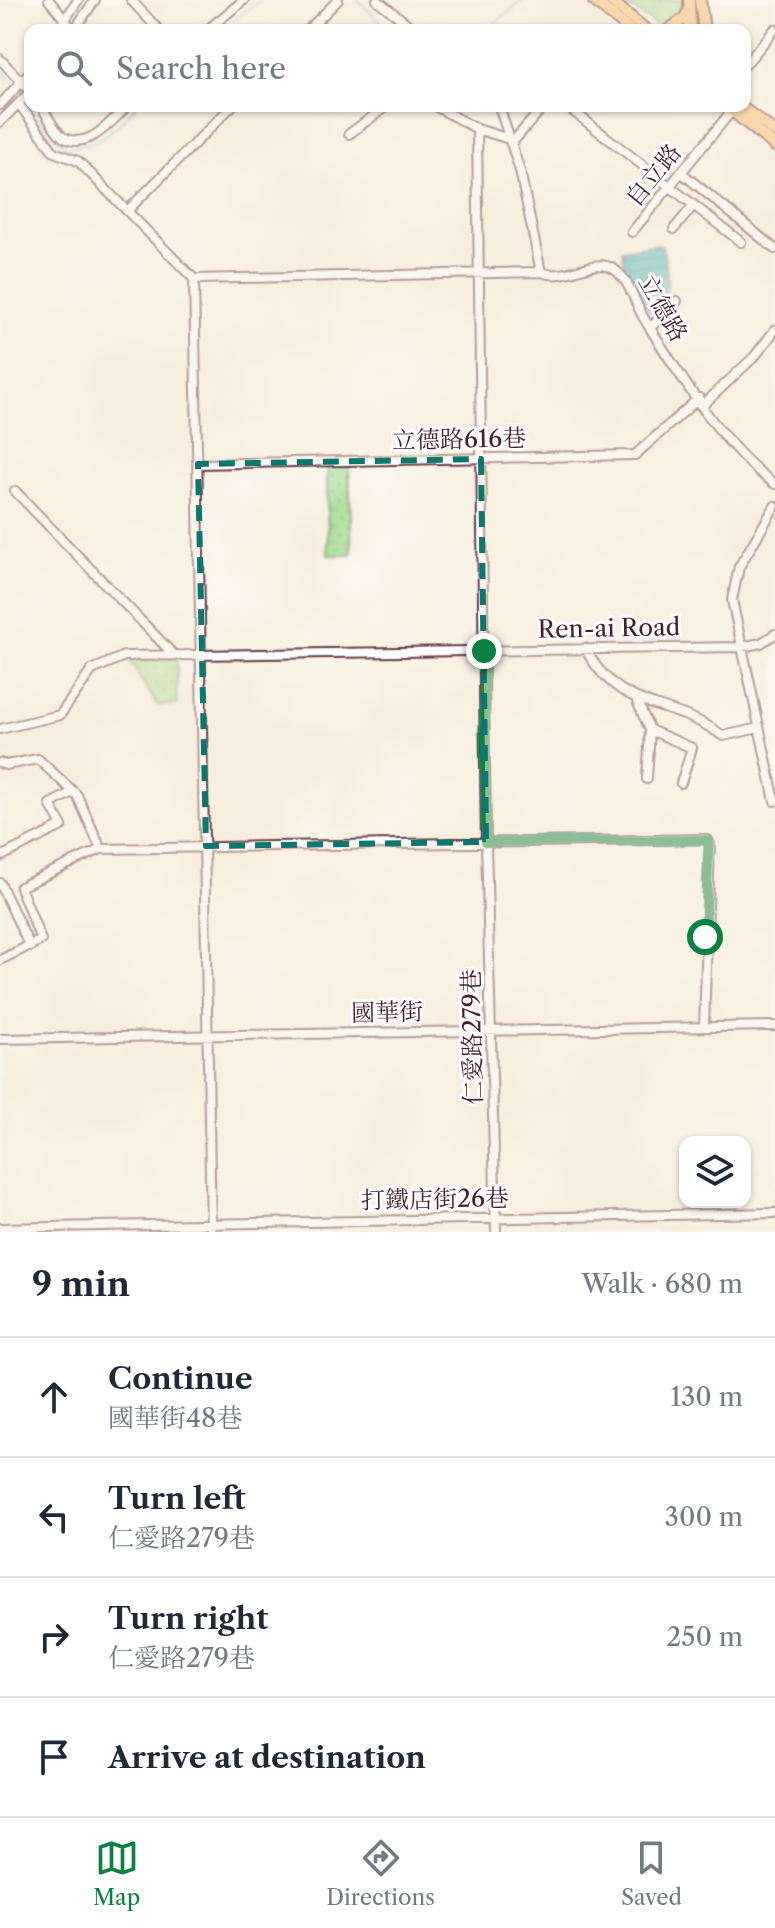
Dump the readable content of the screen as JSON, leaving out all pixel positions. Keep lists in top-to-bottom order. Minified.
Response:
{"streets":{"street":["自立路","立德路","立德路616巷","Ren-ai Road","國華街","仁愛路279巷","打鐵店街26巷"]},"crossings":[["立德路","立德路616巷"],["立德路616巷","仁愛路279巷"],["Ren-ai Road","仁愛路279巷"],["國華街","仁愛路279巷"],["仁愛路279巷","打鐵店街26巷"]],"page":{"search":"Search here","heading":["9 min","Walk · 680 m"],"list":[["Continue","國華街48巷","130 m"],["Turn left","仁愛路279巷","300 m"],["Turn right","仁愛路279巷","250 m"],"Arrive at destination"],"nav":["Map","Directions","Saved"]}}
